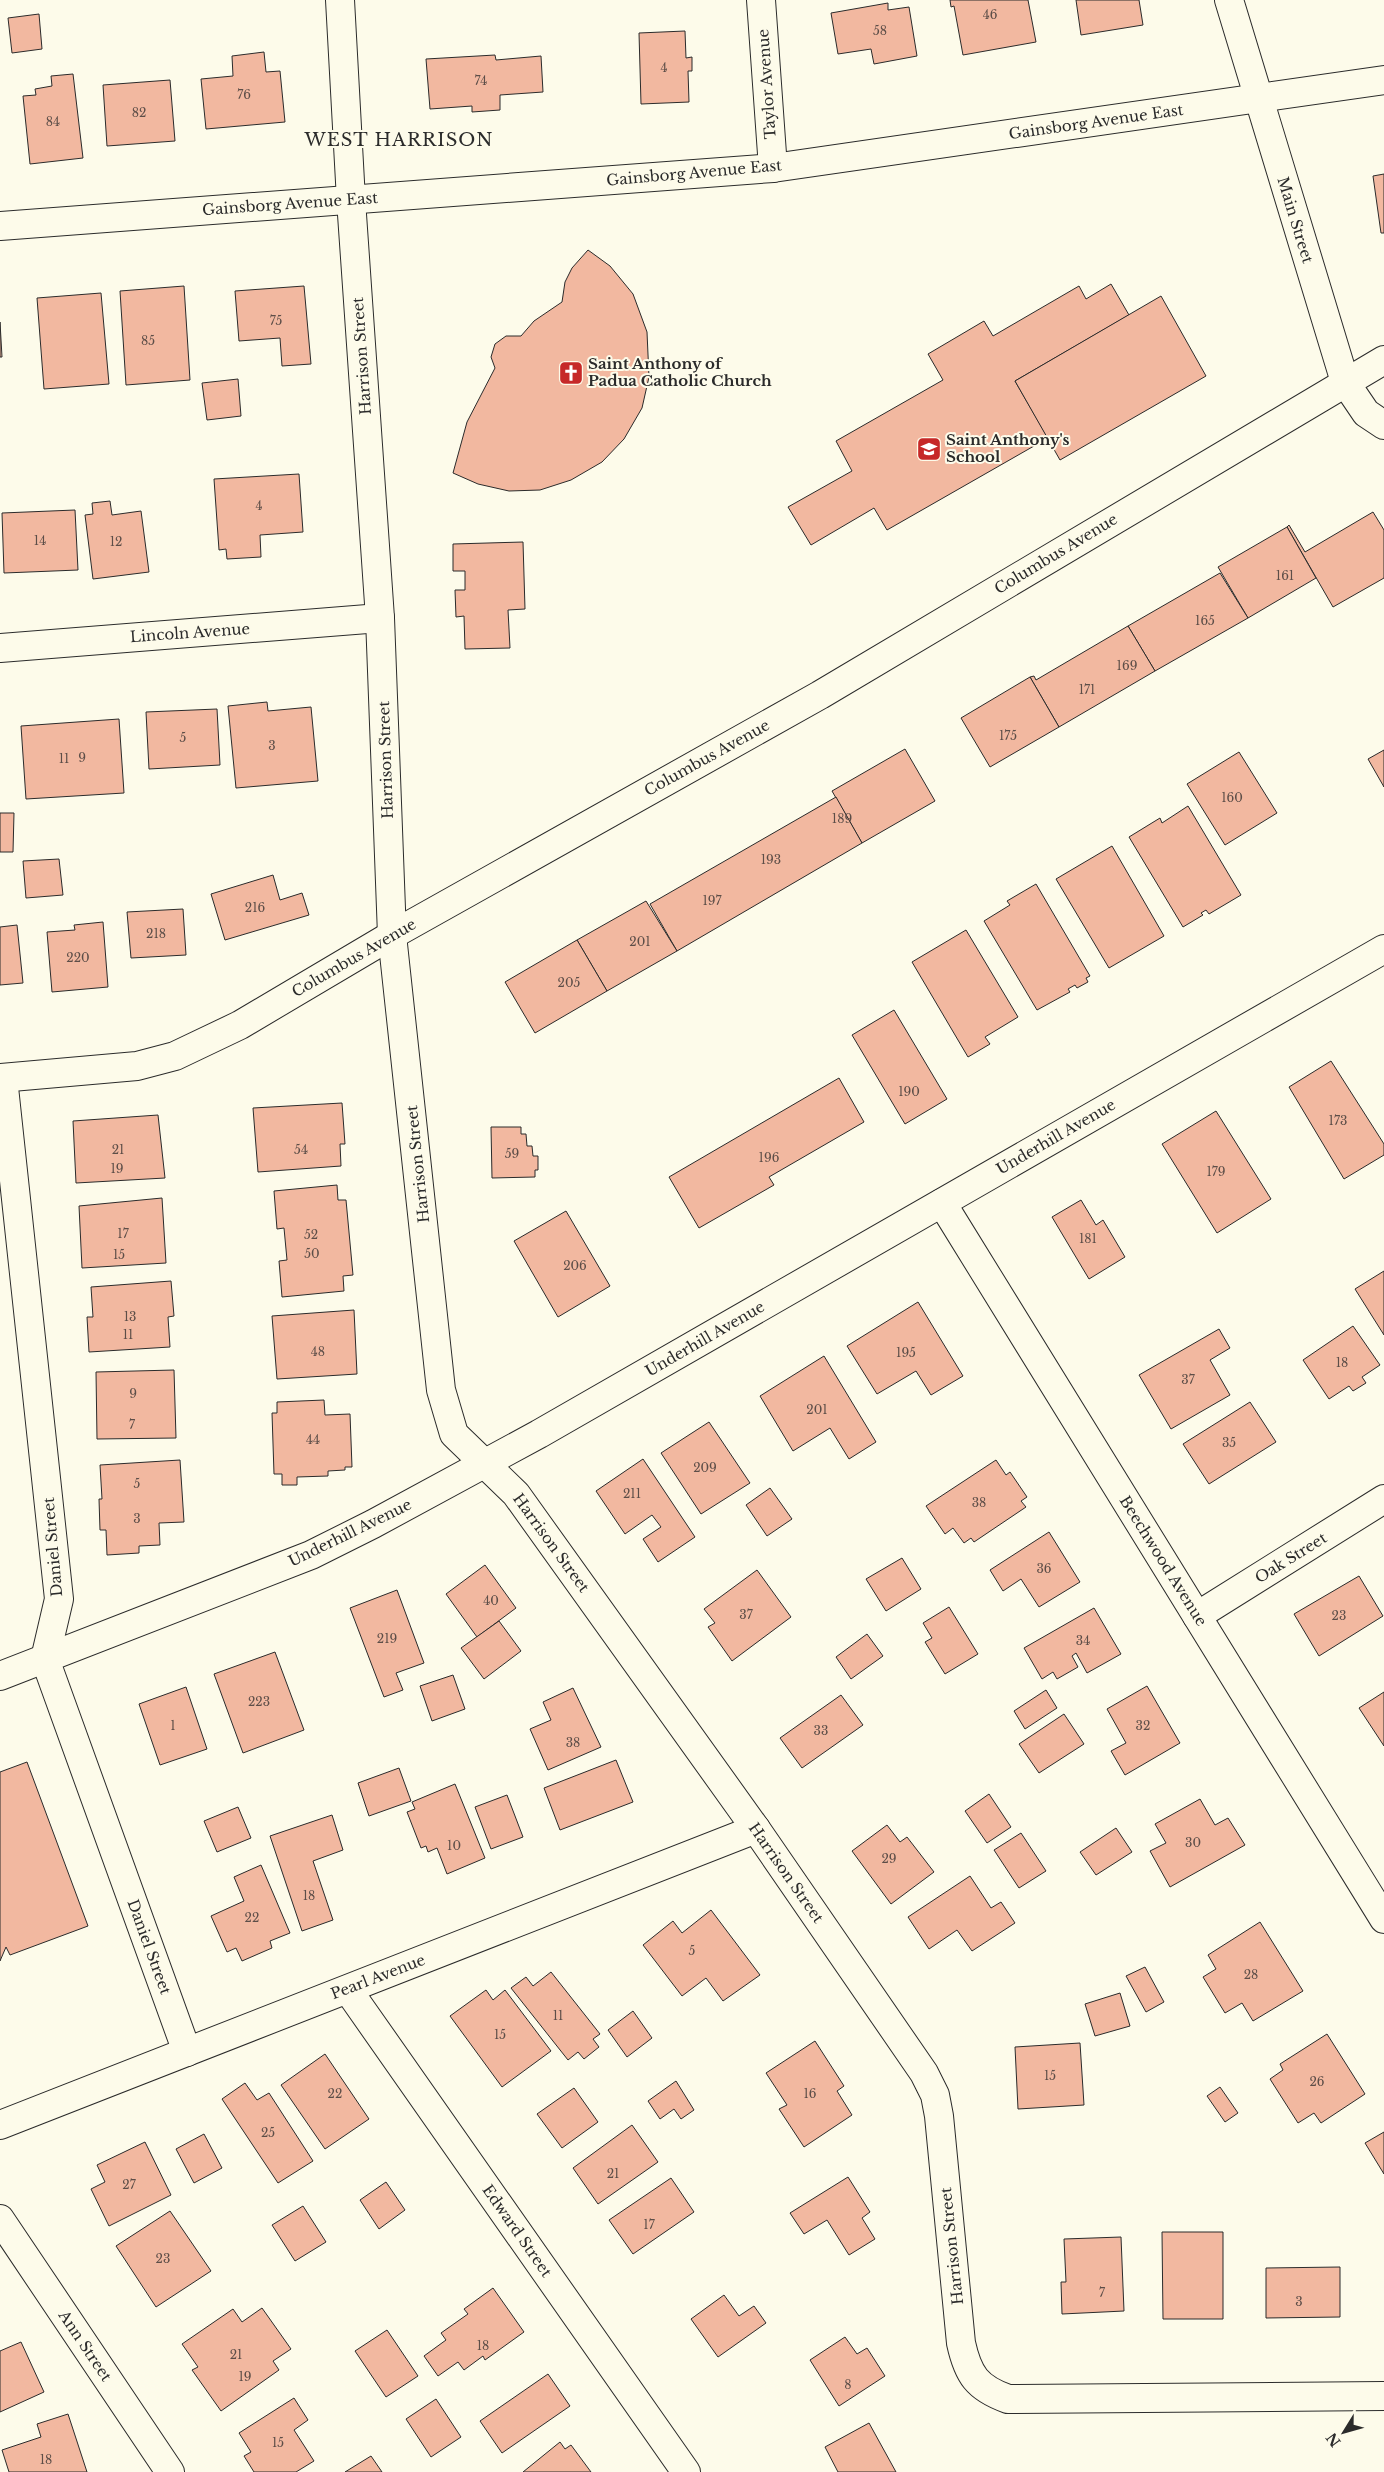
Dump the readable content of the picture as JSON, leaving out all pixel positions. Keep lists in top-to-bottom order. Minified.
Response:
{"streets":{"street":["Taylor Avenue","Gainsborg Avenue East","Main Street","Harrison Street","Columbus Avenue","Lincoln Avenue","Underhill Avenue","Daniel Street","Oak Street","Beechwood Avenue","Pearl Avenue","Edward Street","Ann Street"]},"crossings":[["Taylor Avenue","Gainsborg Avenue East"],["Gainsborg Avenue East","Main Street"],["Gainsborg Avenue East","Harrison Street"],["Main Street","Columbus Avenue"],["Harrison Street","Columbus Avenue"],["Harrison Street","Lincoln Avenue"],["Harrison Street","Underhill Avenue"],["Harrison Street","Pearl Avenue"],["Columbus Avenue","Daniel Street"],["Underhill Avenue","Daniel Street"],["Underhill Avenue","Beechwood Avenue"],["Daniel Street","Pearl Avenue"],["Oak Street","Beechwood Avenue"],["Pearl Avenue","Edward Street"]],"districts":["WEST HARRISON"],"places":{"church":["Saint Anthony of Padua Catholic Church"],"school or university":["Saint Anthony's School"]},"house_numbers":["46","58","4","74","76","82","84","75","85","4","14","12","161","165","169","171","175","5","3","9","11","160","189","193","197","216","218","201","220","205","190","173","21","54","59","196","19","179","17","52","181","50","15","206","13","11","48","195","18","37","9","201","7","44","35","209","5","211","38","3","36","40","37","23","219","34","223","1","32","33","38","30","10","29","18","22","5","28","11","15","15","26","22","16","25","21","27","17","23","7","3","18","21","19","8","15","18"],"north":"bottom left"}
